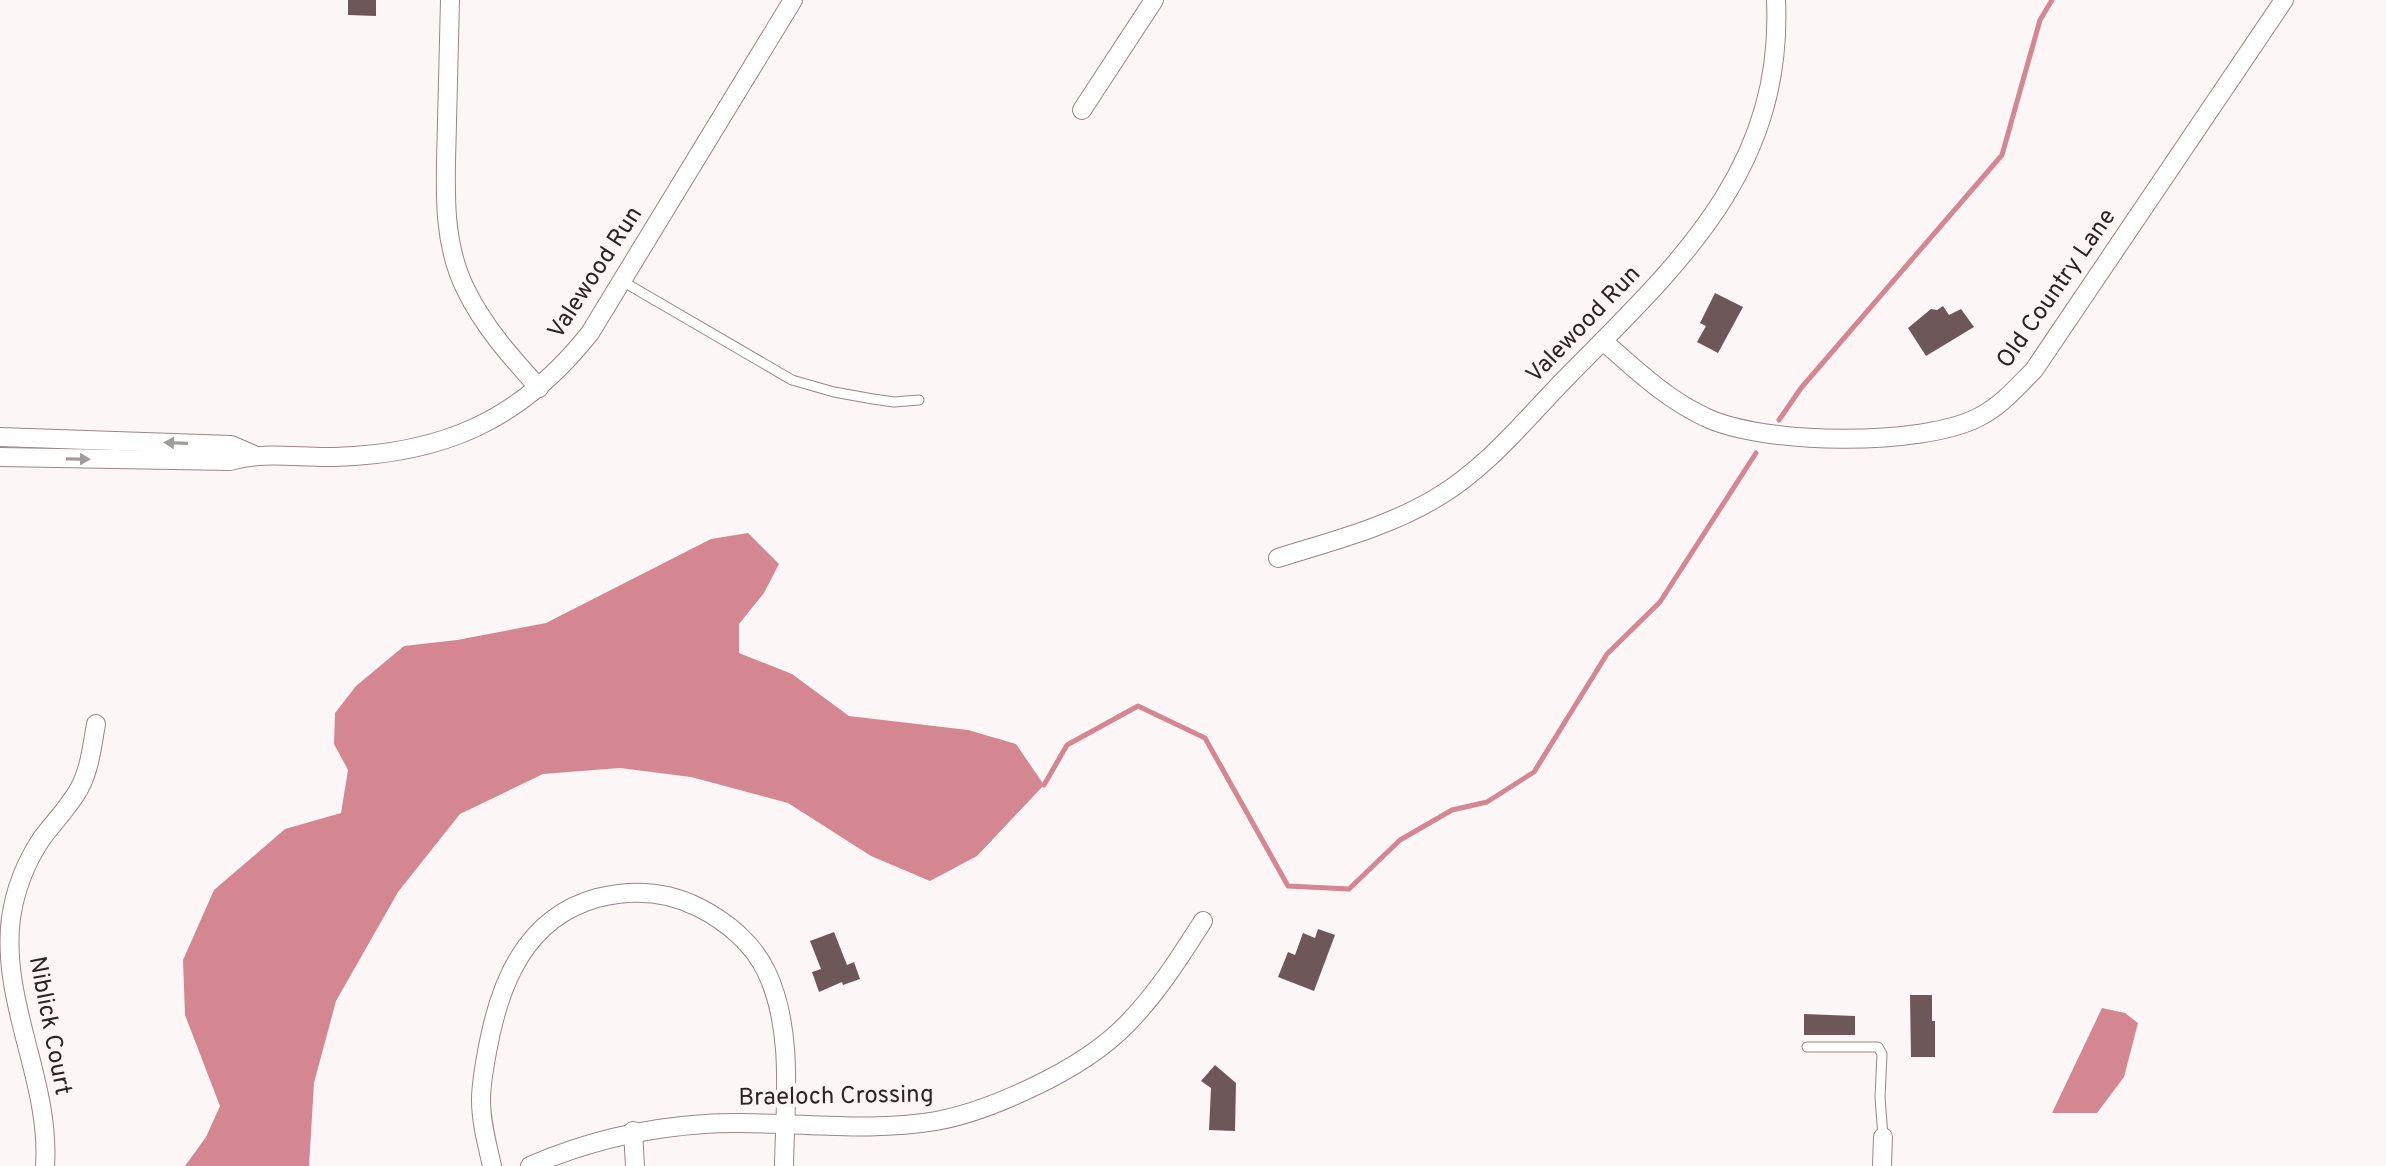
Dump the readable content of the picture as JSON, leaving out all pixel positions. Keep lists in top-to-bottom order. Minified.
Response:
{"streets":{"street":["Valewood Run","Old Country Lane","Niblick Court","Braeloch Crossing"]},"crossings":[["Valewood Run","Old Country Lane"]]}
